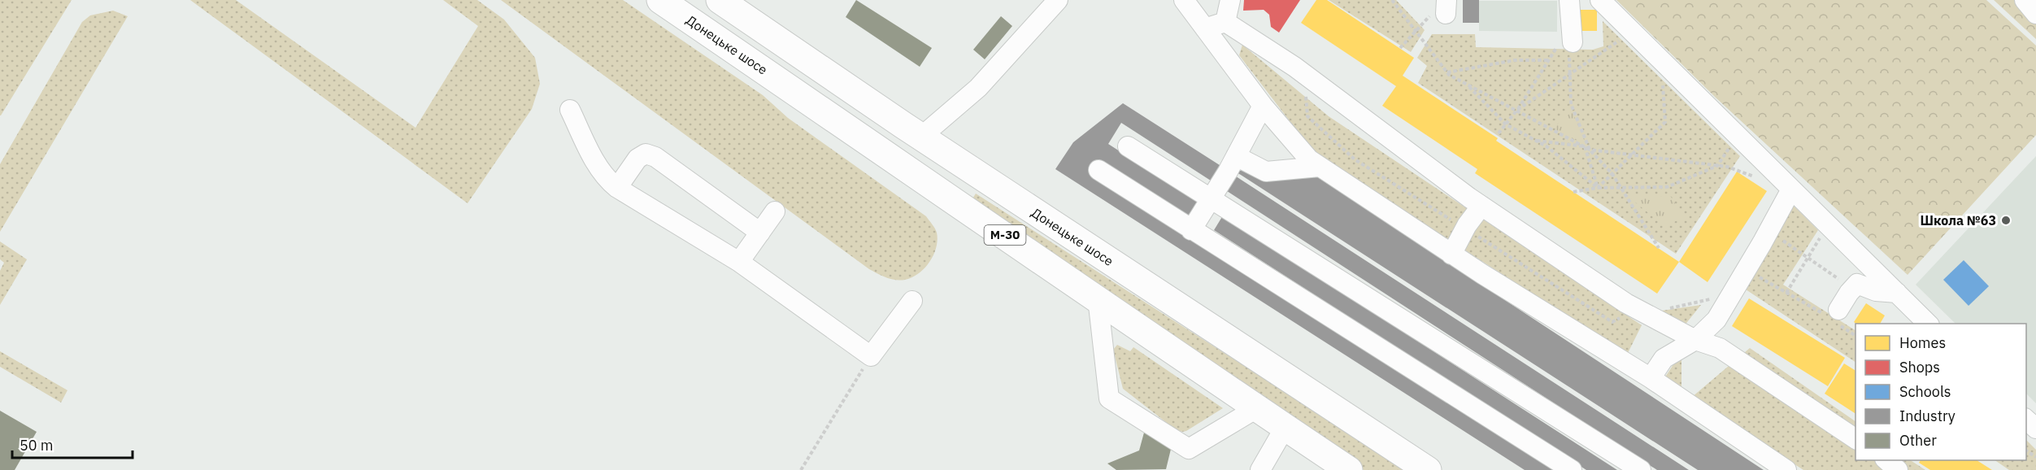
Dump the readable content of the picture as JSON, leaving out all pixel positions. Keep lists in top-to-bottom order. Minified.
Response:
{"streets":{"highway":["Донецьке шосе","М-30"]},"places":["Школа №63"],"legend":["Homes","Shops","Schools","Industry","Other"],"scale_bar":"50 m"}
